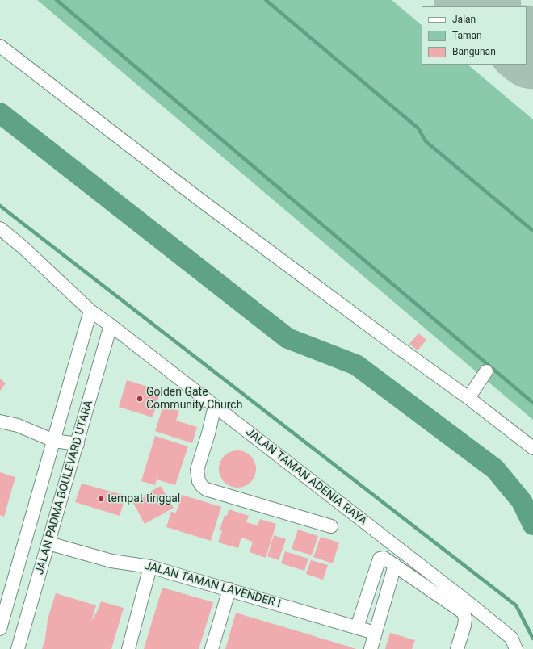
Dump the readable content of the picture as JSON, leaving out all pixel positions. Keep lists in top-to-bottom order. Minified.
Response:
{"streets":{"street":["JALAN TAMAN ADENIA RAYA","JALAN PADMA BOULEVARD UTARA","JALAN TAMAN LAVENDER I"]},"crossings":[["JALAN TAMAN ADENIA RAYA","JALAN PADMA BOULEVARD UTARA"],["JALAN PADMA BOULEVARD UTARA","JALAN TAMAN LAVENDER I"]],"places":["Golden Gate Community Church","tempat tinggal"],"legend":["Jalan","Taman","Bangunan"]}
